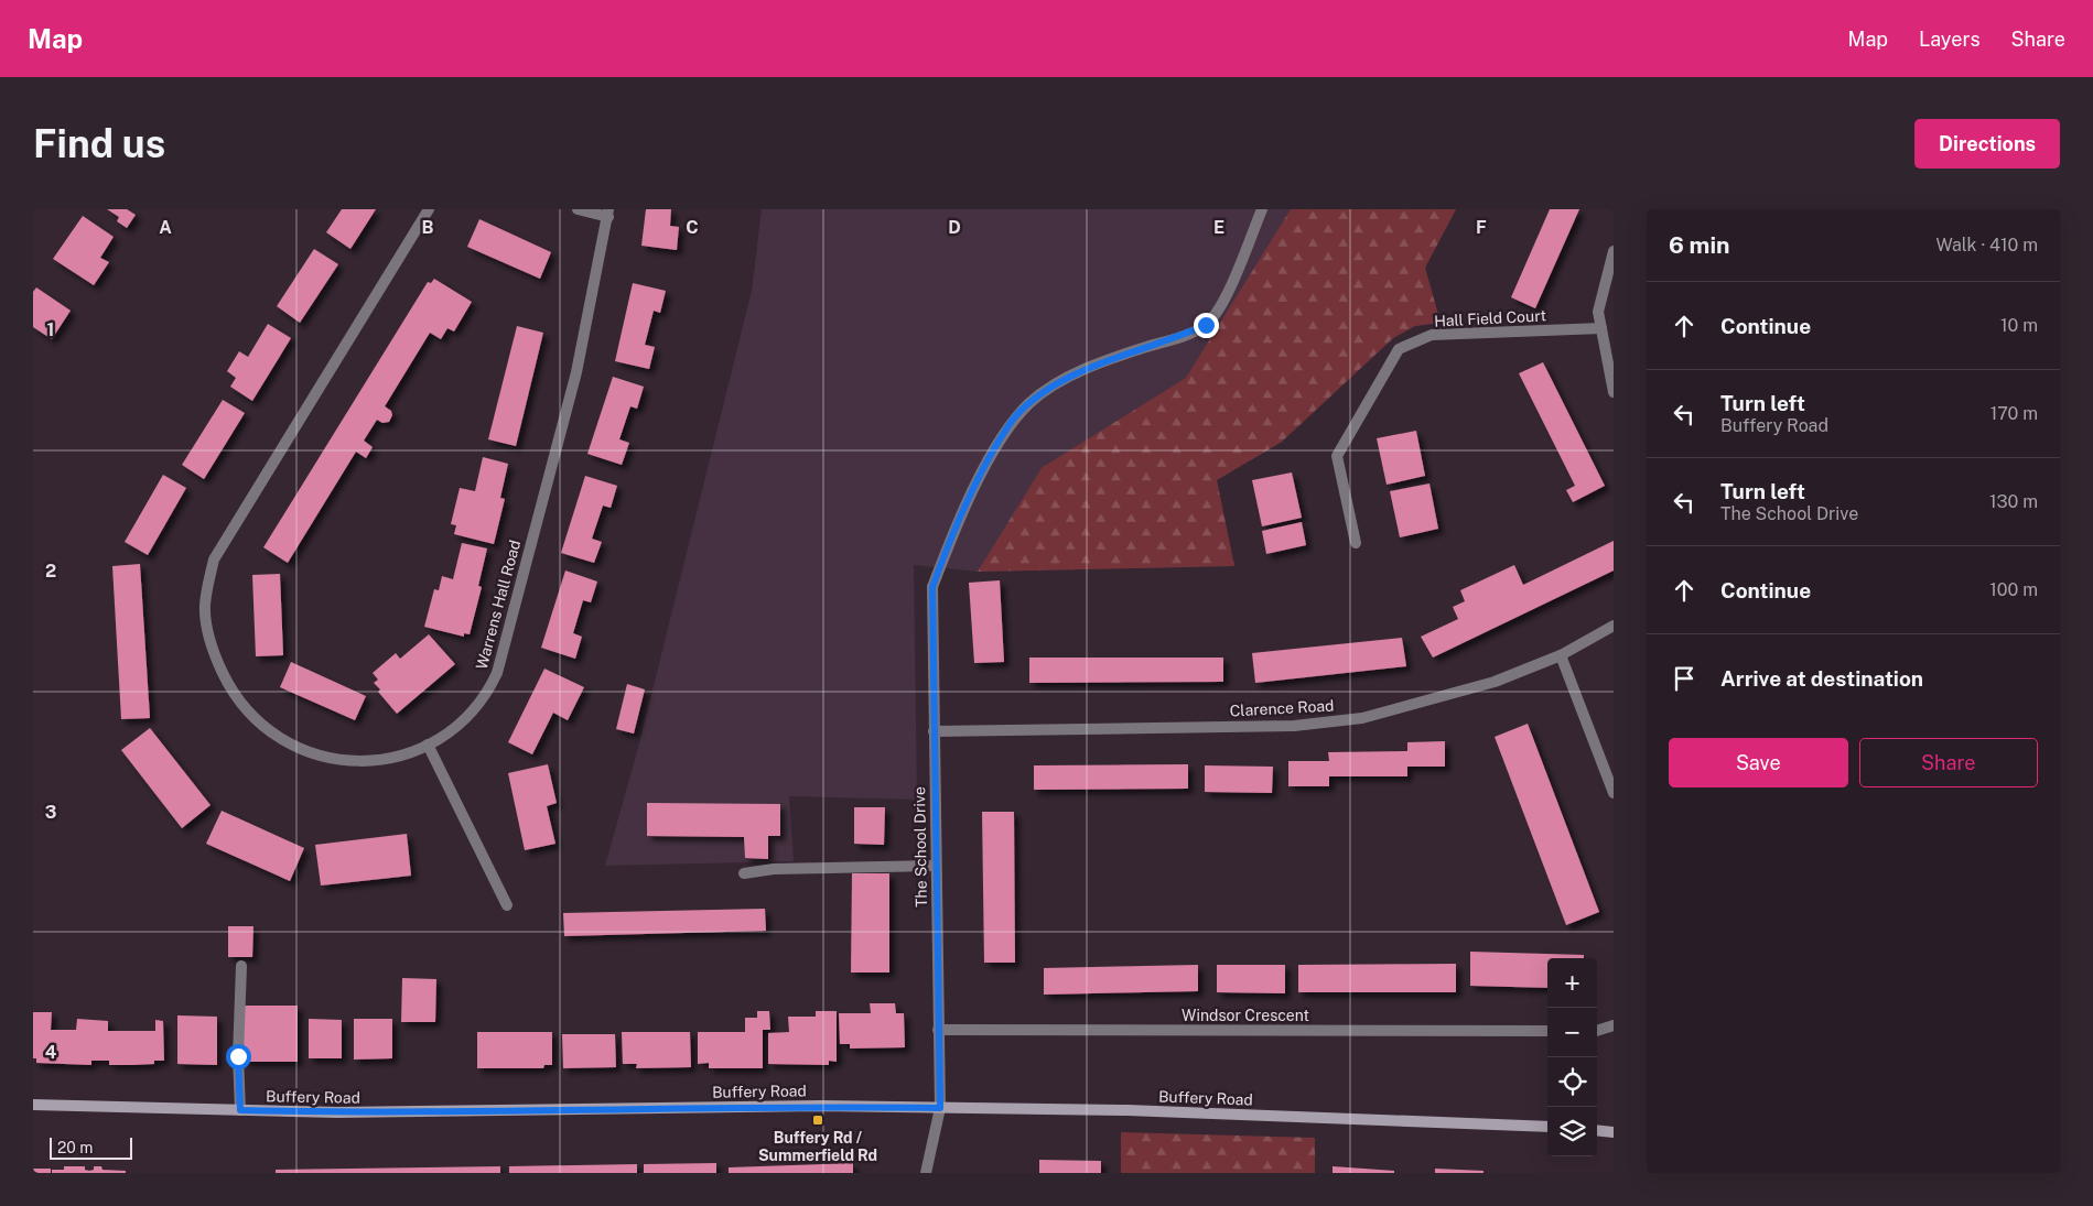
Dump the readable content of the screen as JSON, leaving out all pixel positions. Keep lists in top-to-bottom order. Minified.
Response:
{"streets":{"street":["Hall Field Court","Warrens Hall Road","Clarence Road","The School Drive","Windsor Crescent","Buffery Road"]},"crossings":[["Clarence Road","The School Drive"],["The School Drive","Windsor Crescent"],["The School Drive","Buffery Road"]],"places":{"transit":["Buffery Rd / Summerfield Rd"]},"scale_bar":"20 m","page":{"header":"Map","nav":["Map","Layers","Share"],"buttons":["Directions",["Save","Share"]],"title":"Find us","heading":["6 min","Walk · 410 m"],"list":[["Continue","10 m"],["Turn left","Buffery Road","170 m"],["Turn left","The School Drive","130 m"],["Continue","100 m"],"Arrive at destination"],"map_buttons":["+","−"],"scale":"20 m"},"grid":{"columns":["A","B","C","D","E","F"],"rows":["1","2","3","4"]}}
